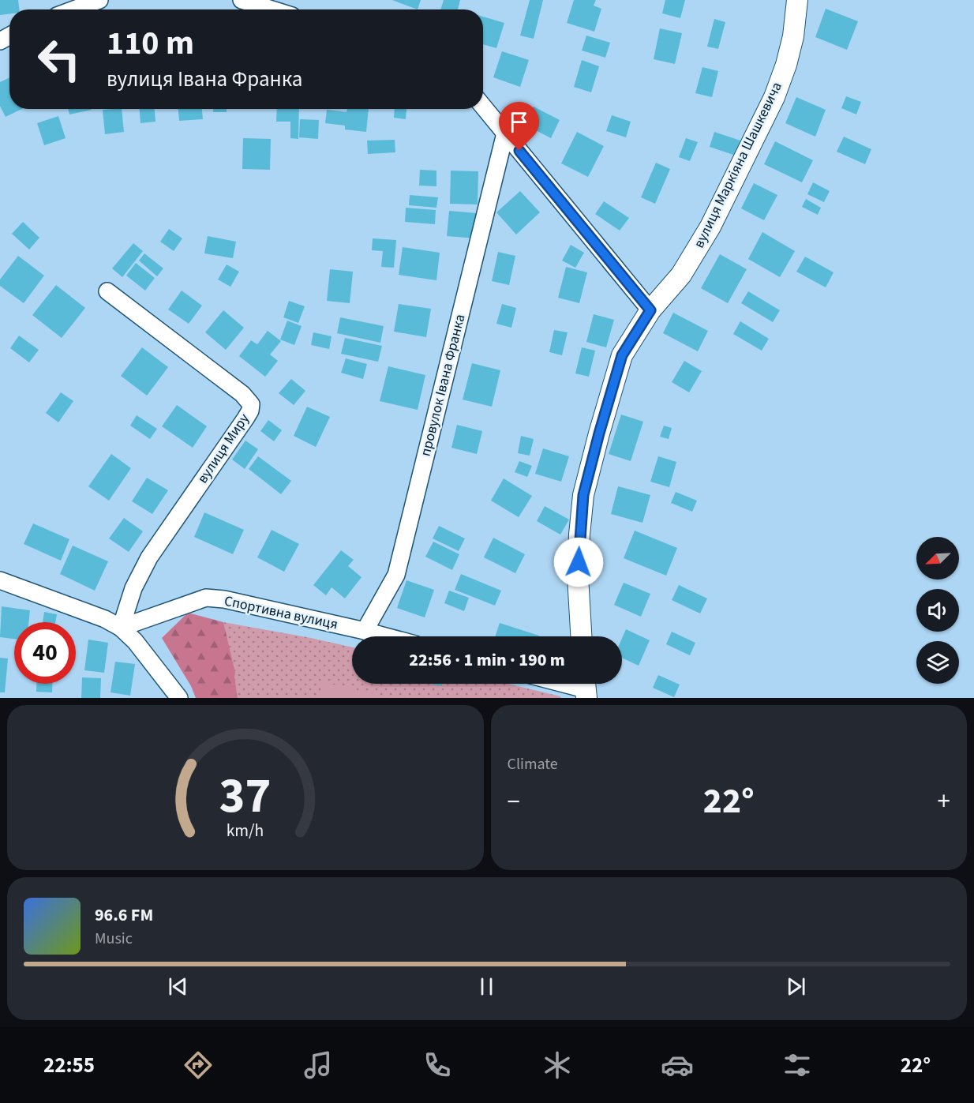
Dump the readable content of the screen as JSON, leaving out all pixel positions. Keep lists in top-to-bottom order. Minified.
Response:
{"streets":{"street":["вулиця Маркіяна Шашкевича","провулок Івана Франка","вулиця Миру","Спортивна вулиця"]},"crossings":[["провулок Івана Франка","Спортивна вулиця"],["вулиця Миру","Спортивна вулиця"]],"north":"bottom left","page":{"turn":["110 m","вулиця Івана Франка"],"limit":"40","trip":"22:56 · 1 min · 190 m","tile":"Climate","heat":["−","22°","+"],"song":["96.6 FM","Music"],"tabs":["22:55","22°"],"gauge":["37","km/h"]}}
